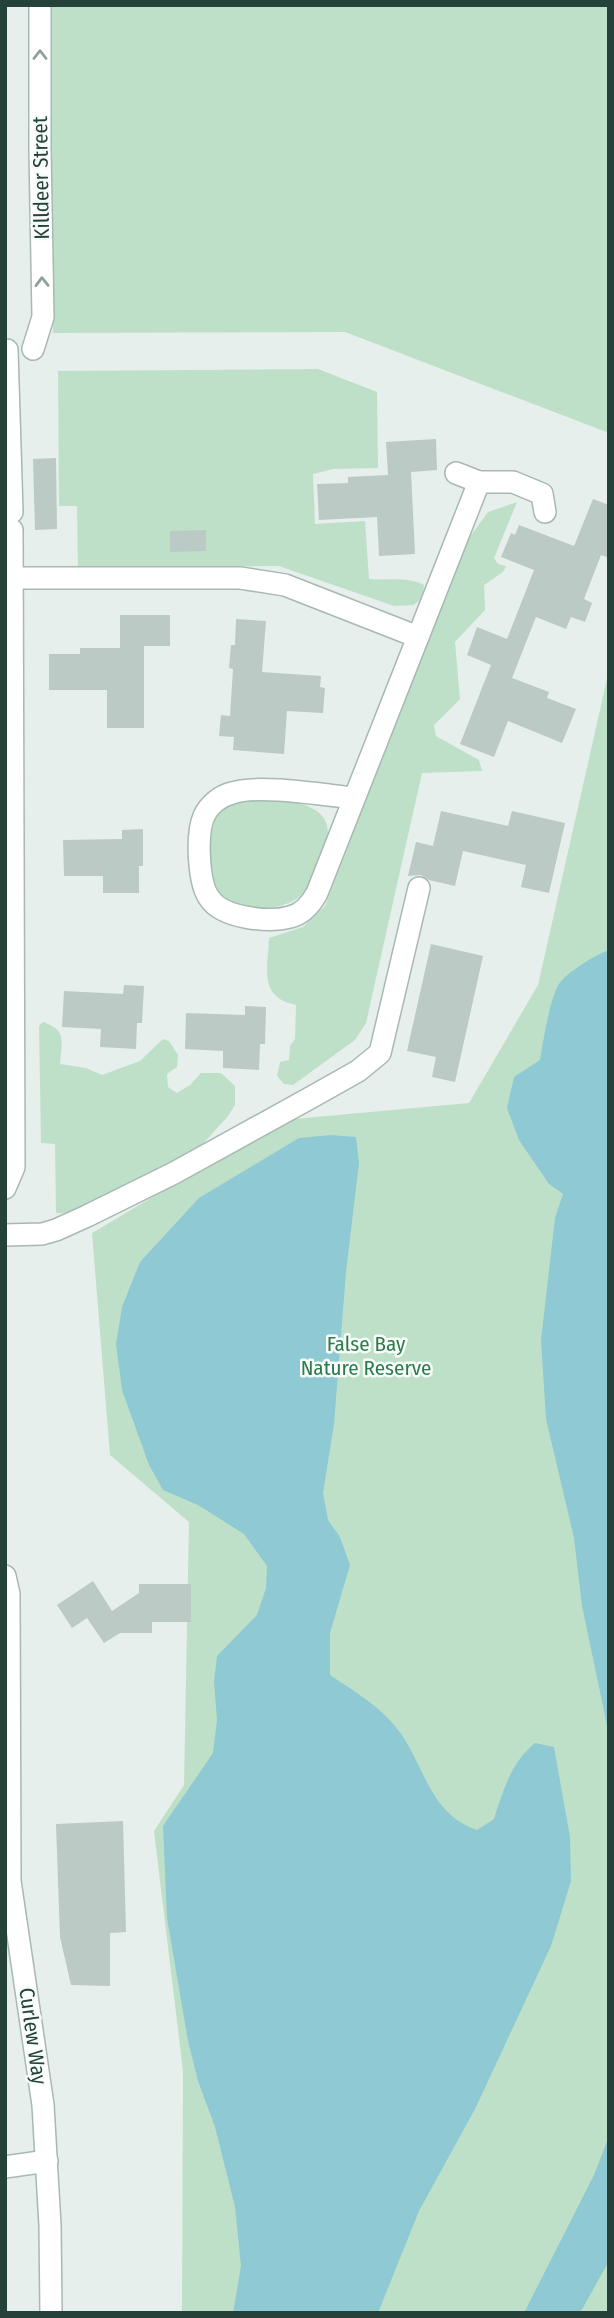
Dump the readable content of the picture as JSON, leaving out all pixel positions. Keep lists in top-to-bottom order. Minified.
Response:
{"streets":{"street":["Killdeer Street","Curlew Way"]},"one_way":["Killdeer Street"],"parks":["False Bay Nature Reserve"]}
